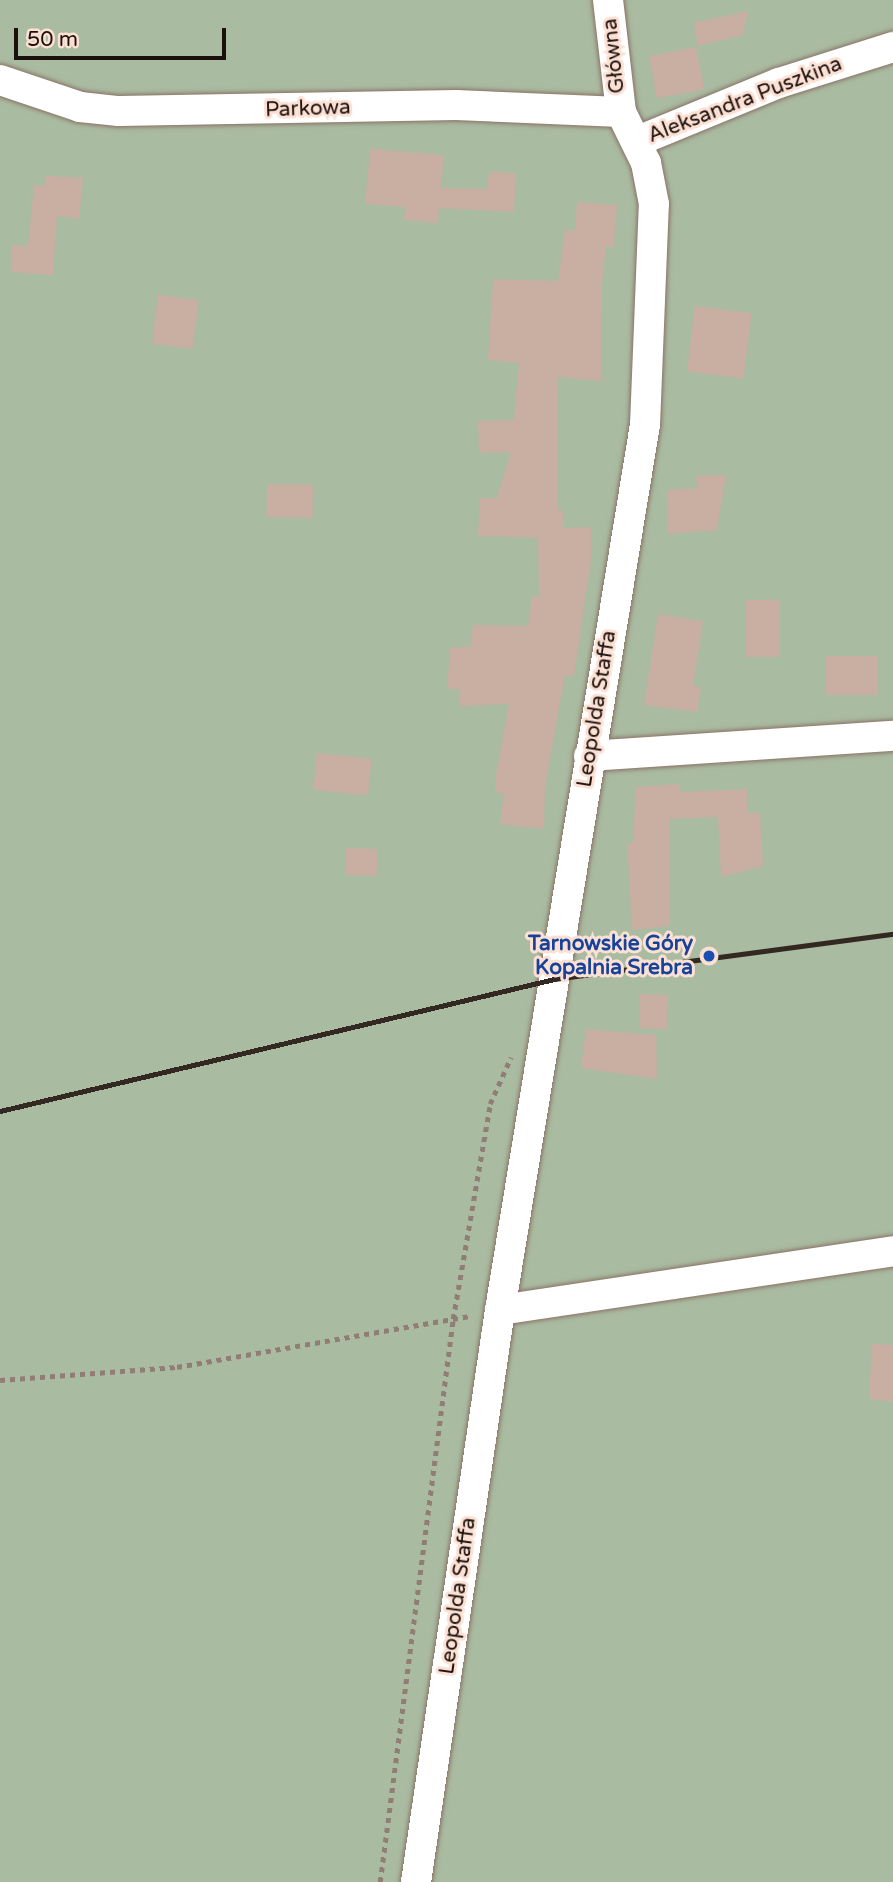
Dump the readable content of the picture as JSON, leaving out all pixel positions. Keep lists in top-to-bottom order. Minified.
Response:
{"streets":{"street":["Główna","Aleksandra Puszkina","Parkowa","Leopolda Staffa"]},"crossings":[["Główna","Parkowa"],["Główna","Leopolda Staffa"],["Aleksandra Puszkina","Leopolda Staffa"],["Parkowa","Leopolda Staffa"]],"places":["Tarnowskie Góry Kopalnia Srebra"],"scale_bar":"50 m"}
